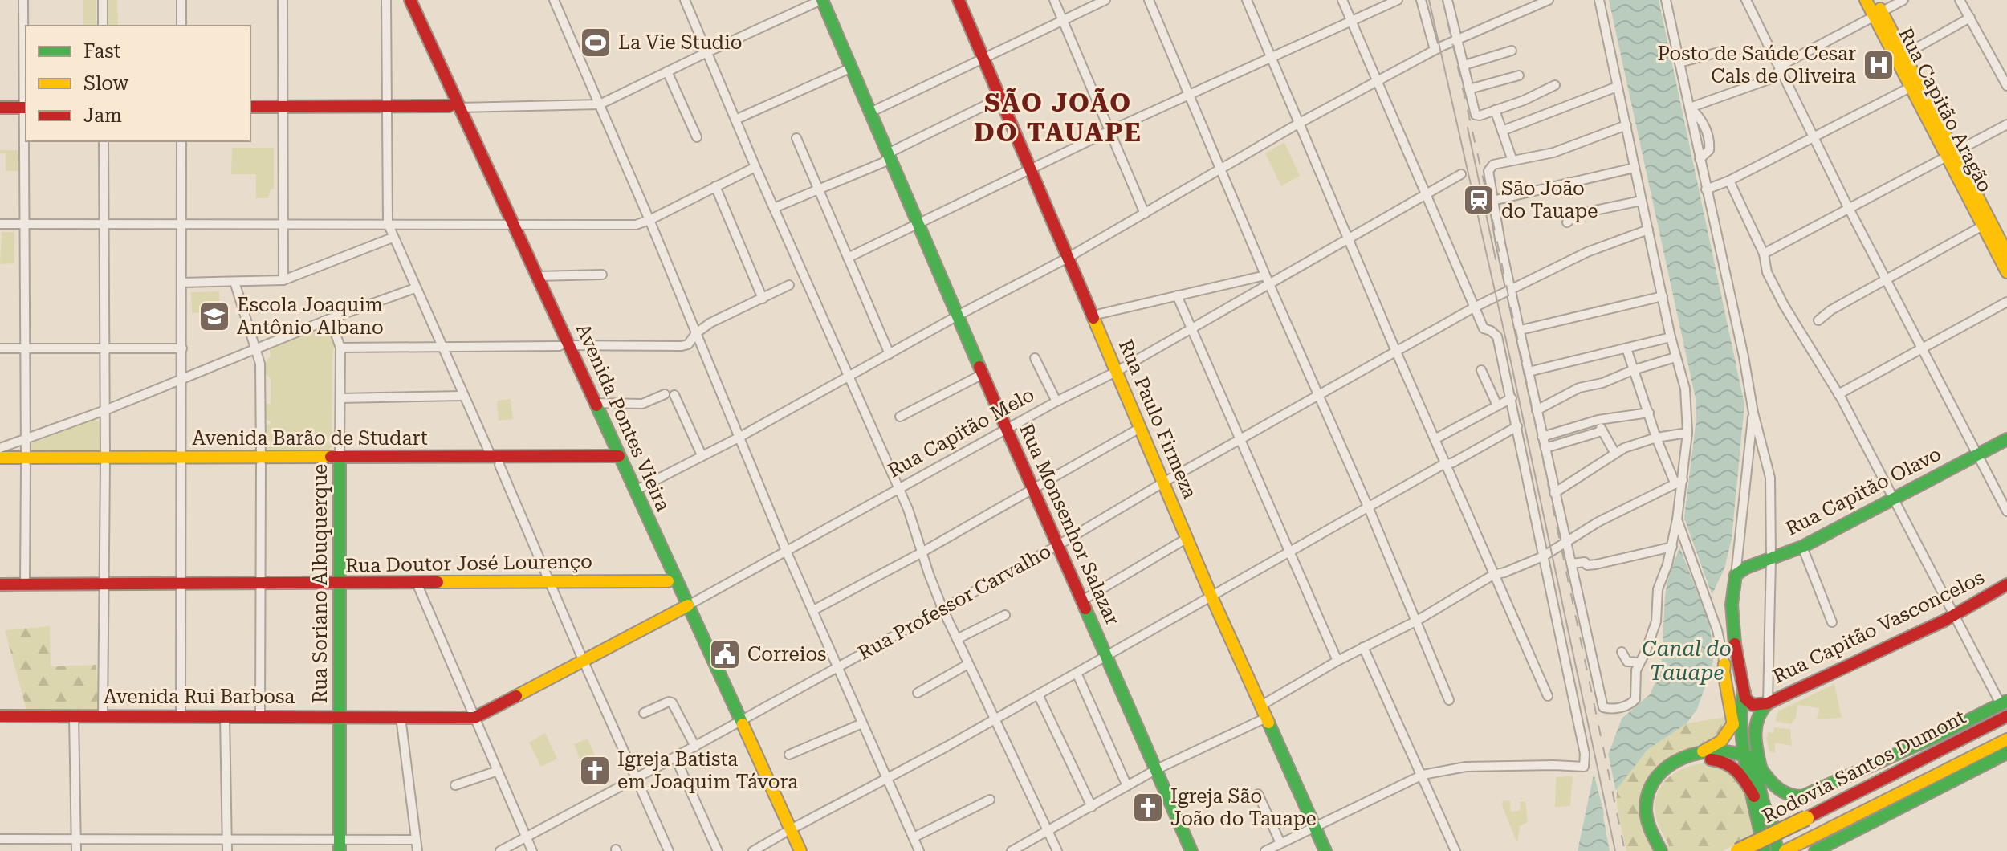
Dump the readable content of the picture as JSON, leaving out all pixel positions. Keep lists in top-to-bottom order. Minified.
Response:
{"streets":{"main road":["Rua Capitão Aragão","Avenida Pontes Vieira","Rua Paulo Firmeza","Rua Capitão Melo","Avenida Barão de Studart","Rua Capitão Olavo","Rua Monsenhor Salazar","Rua Doutor José Lourenço","Rua Soriano Albuquerque","Rua Capitão Vasconcelos","Avenida Rui Barbosa","Rodovia Santos Dumont"],"street":["Rua Professor Carvalho"]},"crossings":[["Avenida Pontes Vieira","Rua Capitão Melo"],["Avenida Pontes Vieira","Avenida Barão de Studart"],["Avenida Pontes Vieira","Rua Doutor José Lourenço"],["Avenida Pontes Vieira","Rua Professor Carvalho"],["Rua Paulo Firmeza","Rua Capitão Melo"],["Rua Paulo Firmeza","Rua Professor Carvalho"],["Rua Capitão Melo","Rua Monsenhor Salazar"],["Rua Capitão Melo","Avenida Rui Barbosa"],["Avenida Barão de Studart","Rua Soriano Albuquerque"],["Rua Monsenhor Salazar","Rua Professor Carvalho"],["Rua Doutor José Lourenço","Rua Soriano Albuquerque"],["Rua Soriano Albuquerque","Avenida Rui Barbosa"]],"districts":["SÃO JOÃO DO TAUAPE"],"water":["Canal do Tauape"],"places":{"sports":["La Vie Studio"],"hospital":["Posto de Saúde Cesar Cals de Oliveira"],"station":["São João do Tauape"],"school or university":["Escola Joaquim Antônio Albano"],"public building":["Correios"],"church":["Igreja Batista em Joaquim Távora","Igreja São João do Tauape"]},"legend":["Fast","Slow","Jam"]}
